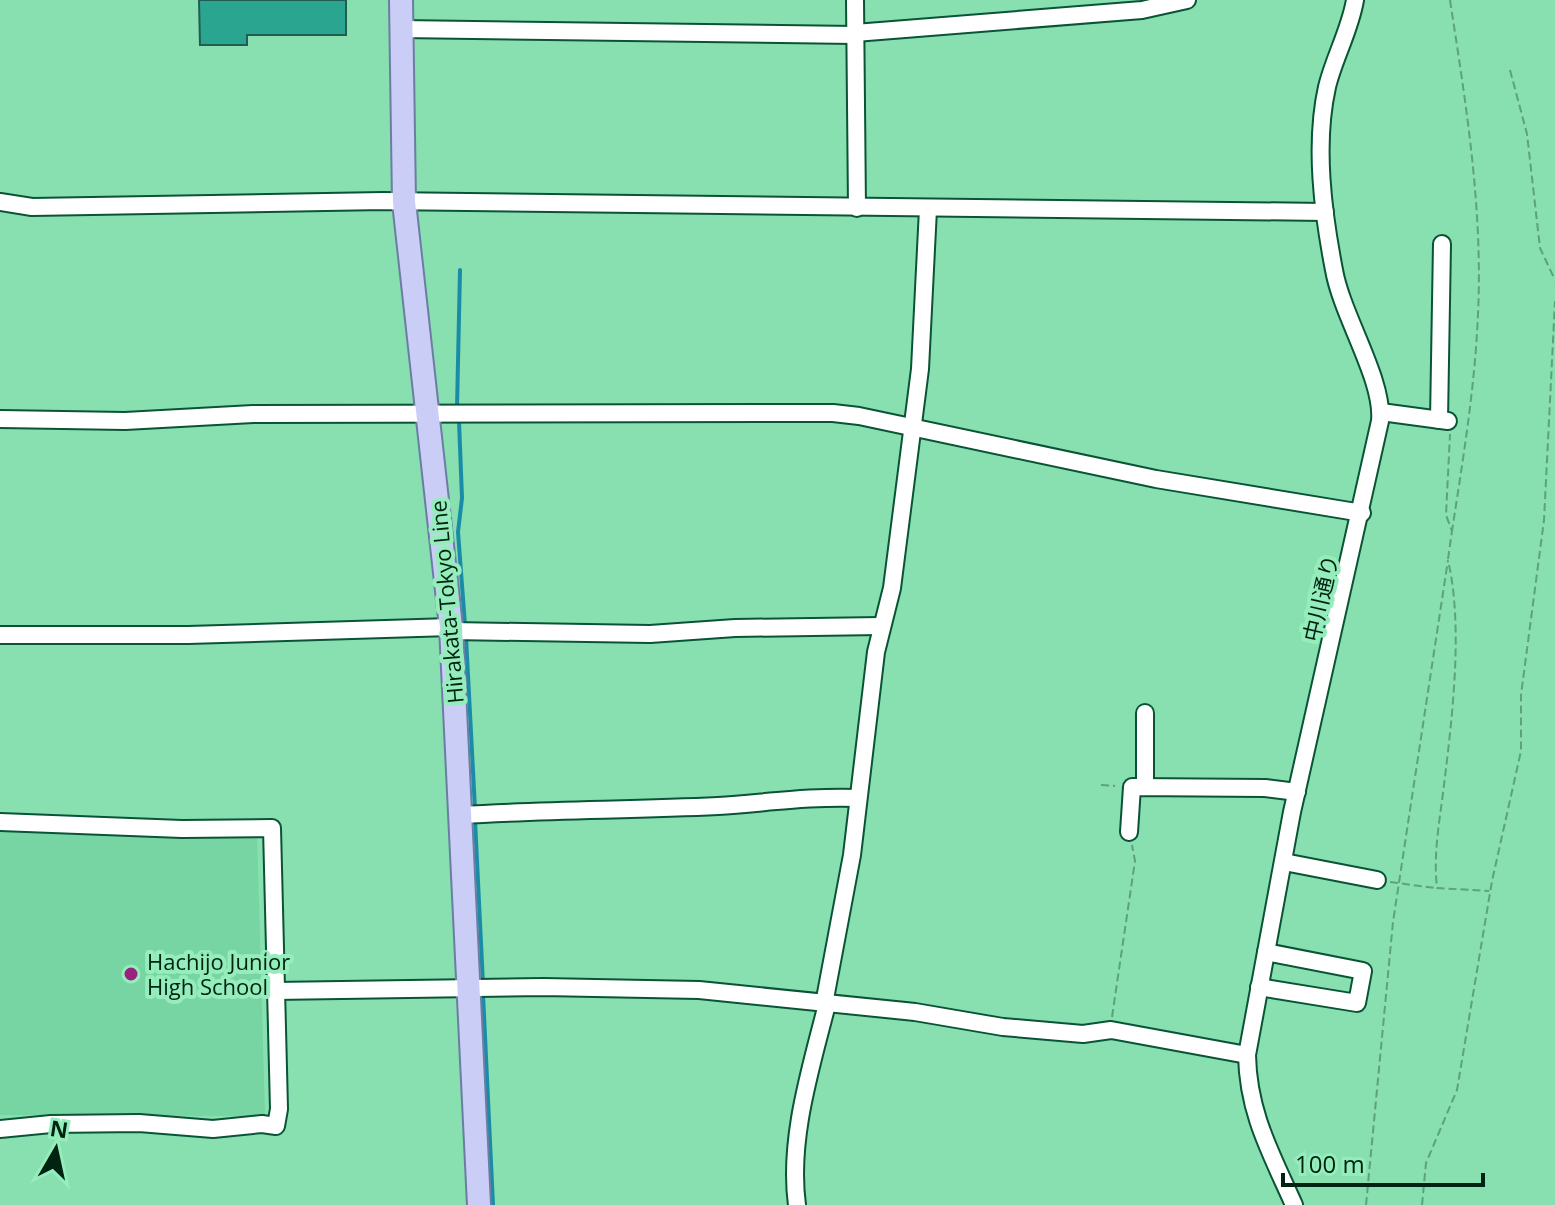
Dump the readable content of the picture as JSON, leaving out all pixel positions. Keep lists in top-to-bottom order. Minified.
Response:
{"streets":{"main road":["Hirakata-Tokyo Line"],"street":["中川通り"]},"places":["Hachijo Junior High School"],"scale_bar":"100 m","north":"top"}
